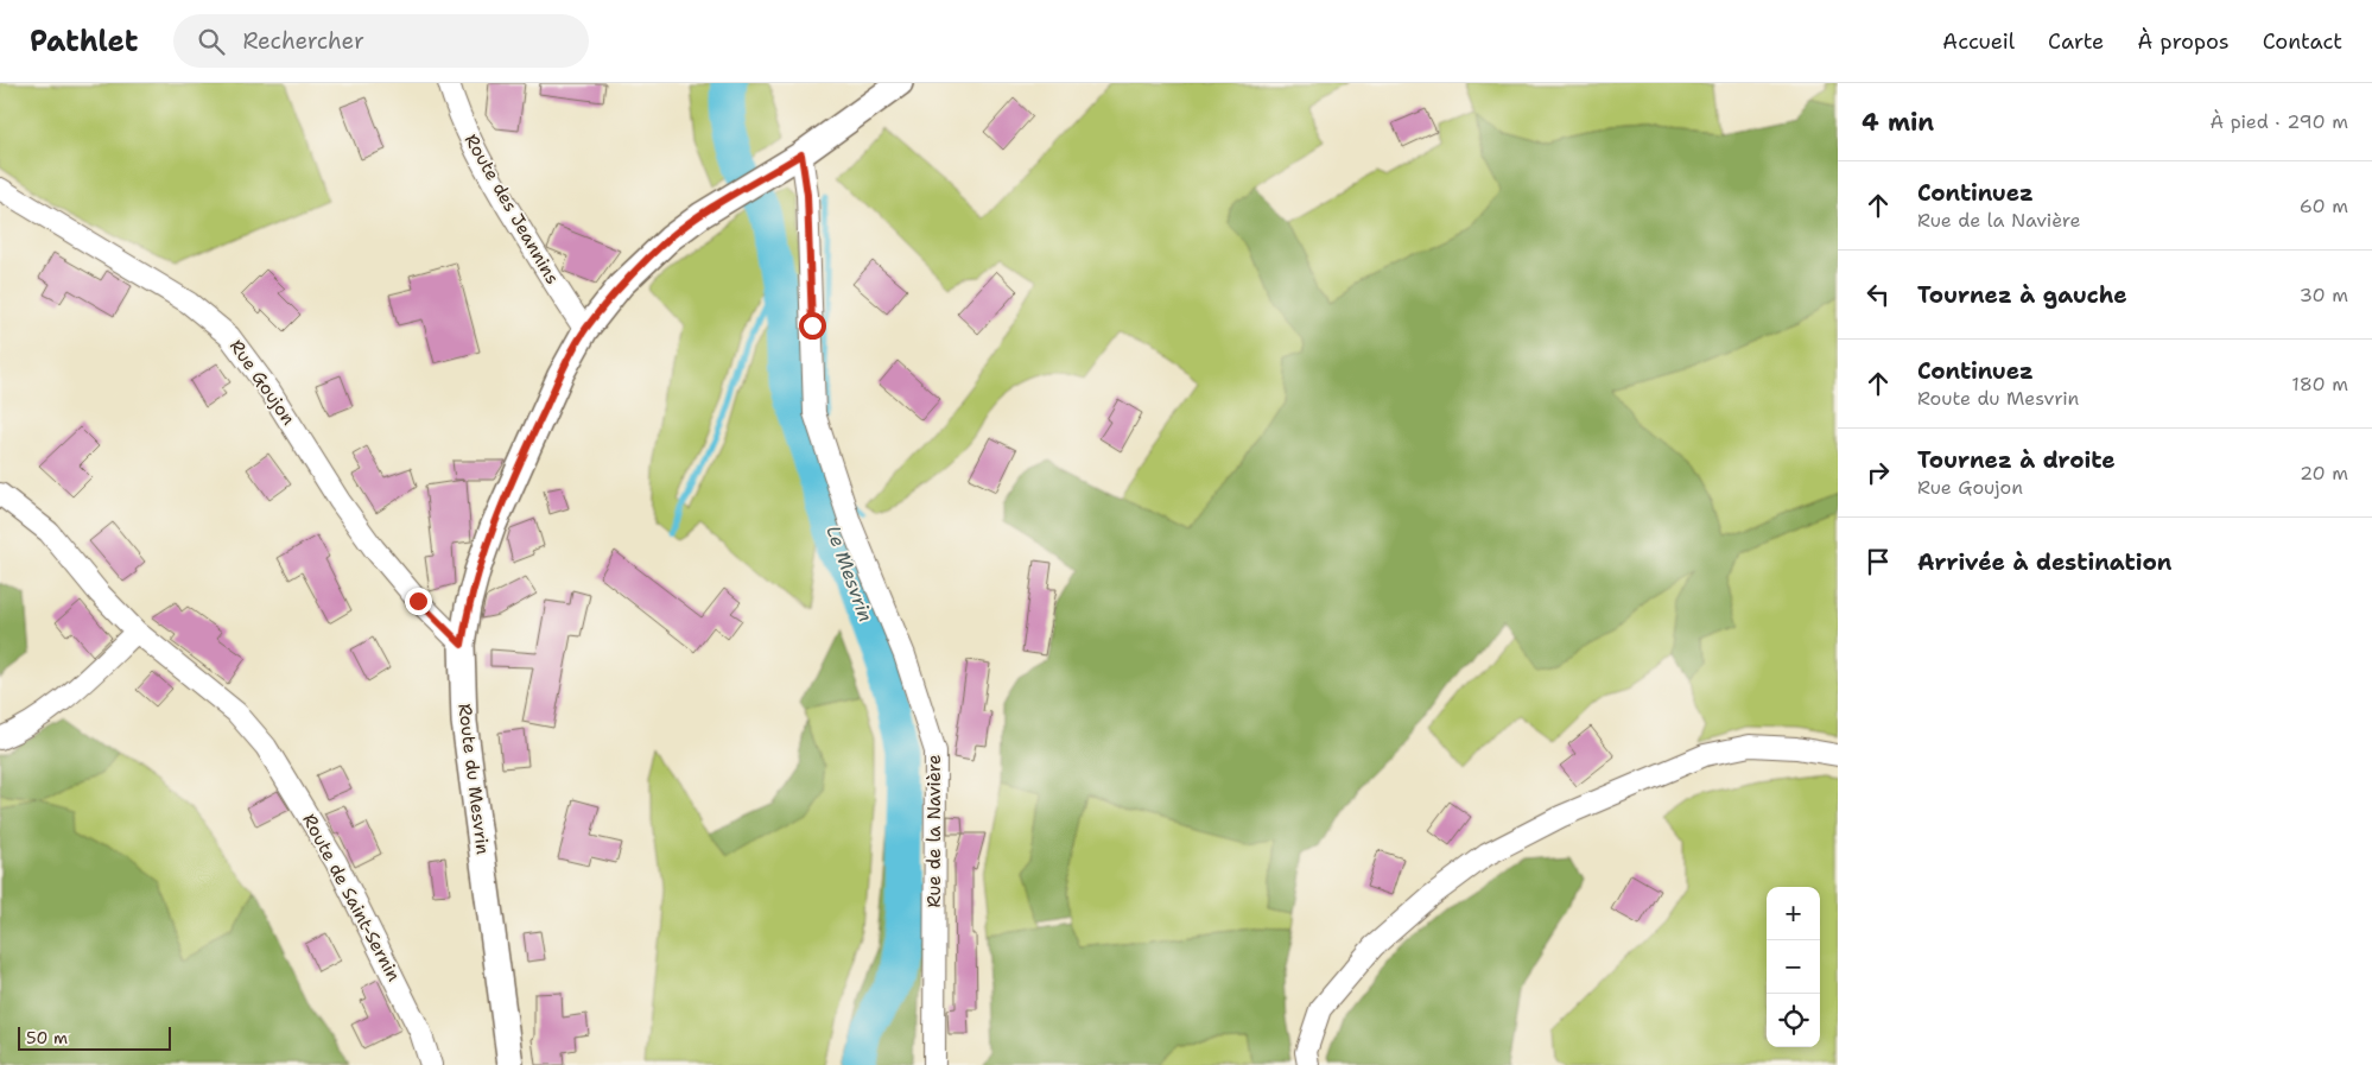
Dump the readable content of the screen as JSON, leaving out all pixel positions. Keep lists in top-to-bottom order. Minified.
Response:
{"streets":{"main road":["Route du Mesvrin"],"street":["Route des Jeannins","Rue Goujon","Rue de la Navière","Route de Saint-Sernin"]},"crossings":[["Route des Jeannins","Route du Mesvrin"],["Rue Goujon","Route du Mesvrin"],["Route du Mesvrin","Rue de la Navière"]],"water":["Le Mesvrin"],"scale_bar":"50 m","page":{"header":"Pathlet","search":"Rechercher","nav":["Accueil","Carte","À propos","Contact"],"heading":["4 min","À pied · 290 m"],"list":[["Continuez","Rue de la Navière","60 m"],["Tournez à gauche","30 m"],["Continuez","Route du Mesvrin","180 m"],["Tournez à droite","Rue Goujon","20 m"],"Arrivée à destination"],"map_buttons":["+","−"],"scale":"50 m"}}
